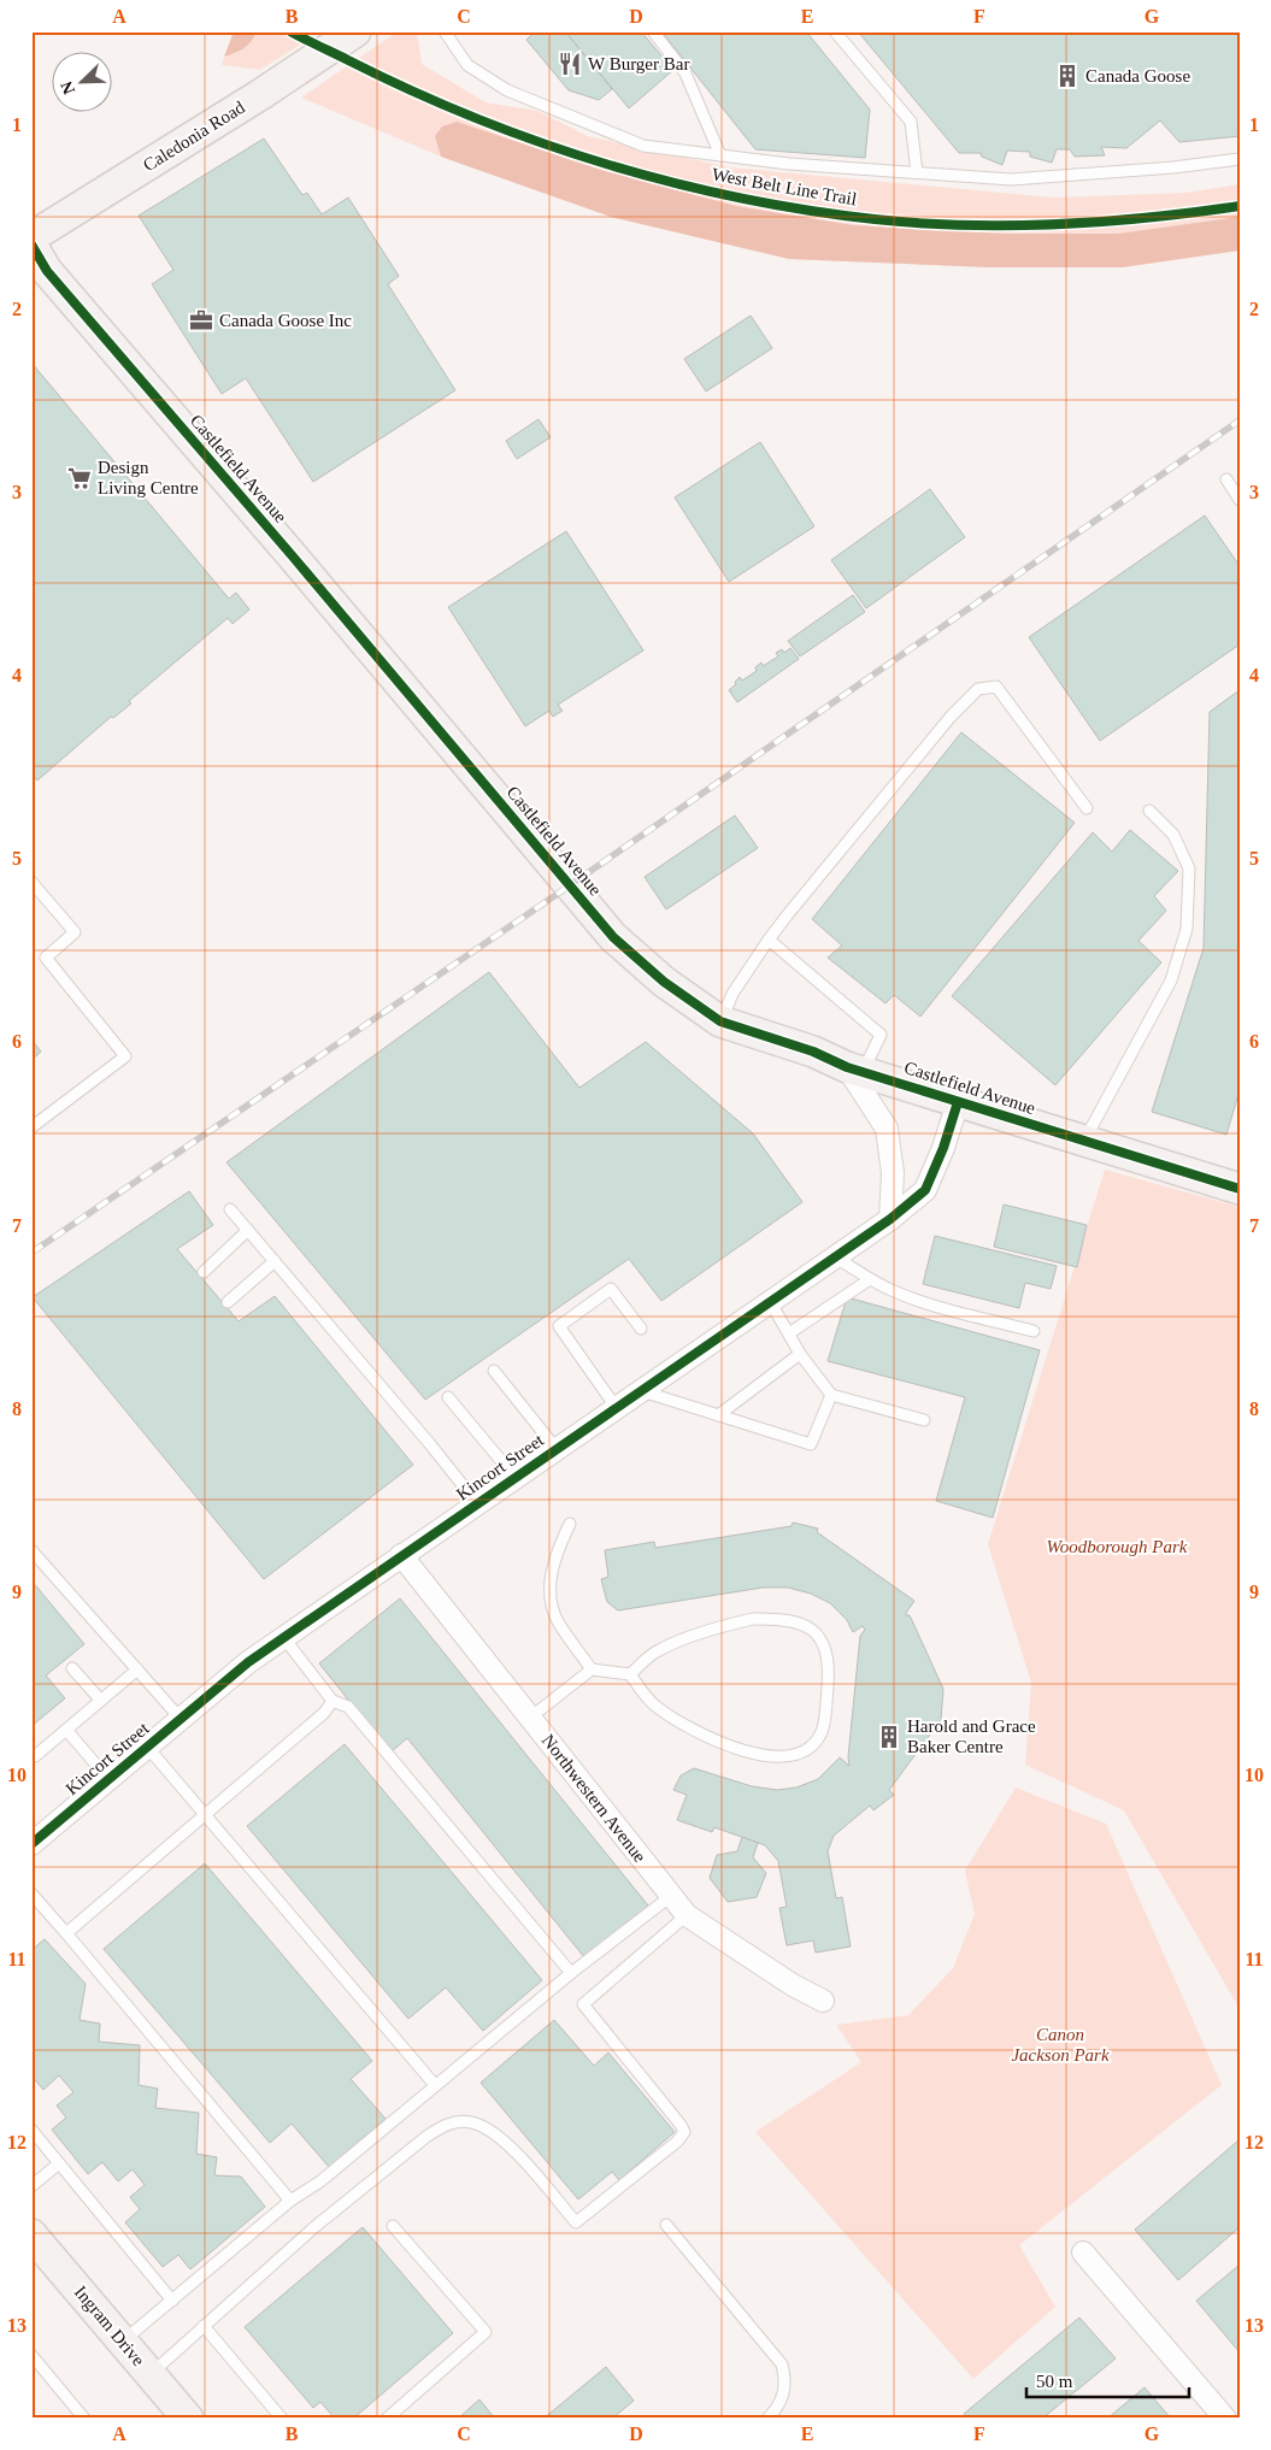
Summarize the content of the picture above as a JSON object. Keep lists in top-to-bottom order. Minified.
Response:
{"streets":{"street":["Caledonia Road","Castlefield Avenue","Kincort Street","Northwestern Avenue","Ingram Drive"],"cycle path":["West Belt Line Trail"]},"crossings":[["Castlefield Avenue","Kincort Street"],["Kincort Street","Northwestern Avenue"]],"parks":["Woodborough Park","Canon Jackson Park"],"places":{"restaurant":["W Burger Bar"],"building":["Canada Goose","Harold and Grace Baker Centre"],"office":["Canada Goose Inc"],"supermarket":["Design Living Centre"]},"scale_bar":"50 m","north":"bottom left","grid":{"columns":["A","B","C","D","E","F","G"],"rows":["1","2","3","4","5","6","7","8","9","10","11","12","13"]}}
